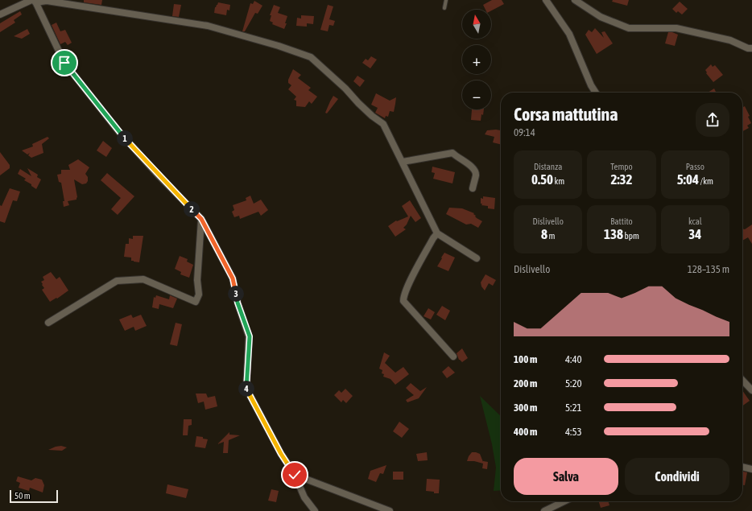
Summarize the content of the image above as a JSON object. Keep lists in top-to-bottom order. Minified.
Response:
{"scale_bar":"50 m","north":"top","page":{"map_buttons":["+","−"],"heading":["Corsa mattutina","09:14"],"pins":["1","2","3","4"],"stats":[["Distanza","0.50 km"],["Tempo","2:32"],["Passo","5:04 /km"],["Dislivello","8 m"],["Battito","138 bpm"],["kcal","34"]],"chart":["Dislivello","128–135 m"],"list":[{"name":"100 m","note":"4:40"},{"name":"200 m","note":"5:20"},{"name":"300 m","note":"5:21"},{"name":"400 m","note":"4:53"}],"buttons":["Salva","Condividi"],"scale":"50 m"}}
